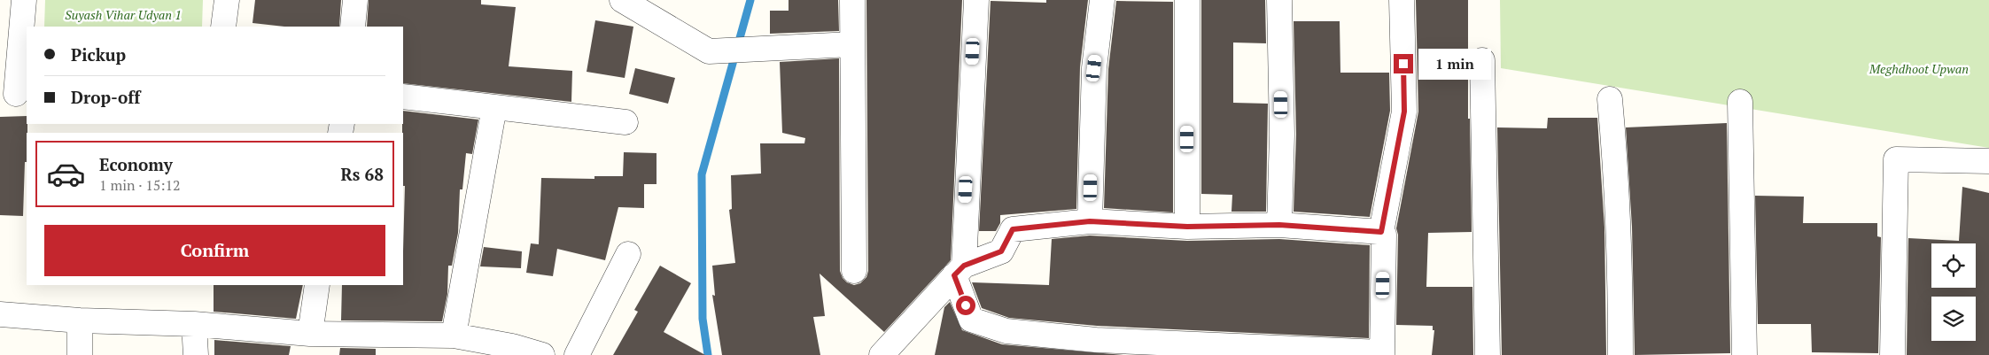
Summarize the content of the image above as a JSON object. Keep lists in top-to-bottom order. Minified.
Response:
{"parks":["Suyash Vihar Udyan 1","Meghdhoot Upwan"],"page":{"banner":["Pickup","Drop-off"],"bubble":"1 min","list":[{"name":"Economy","note":"1 min · 15:12","value":"Rs 68"}],"buttons":"Confirm"}}
